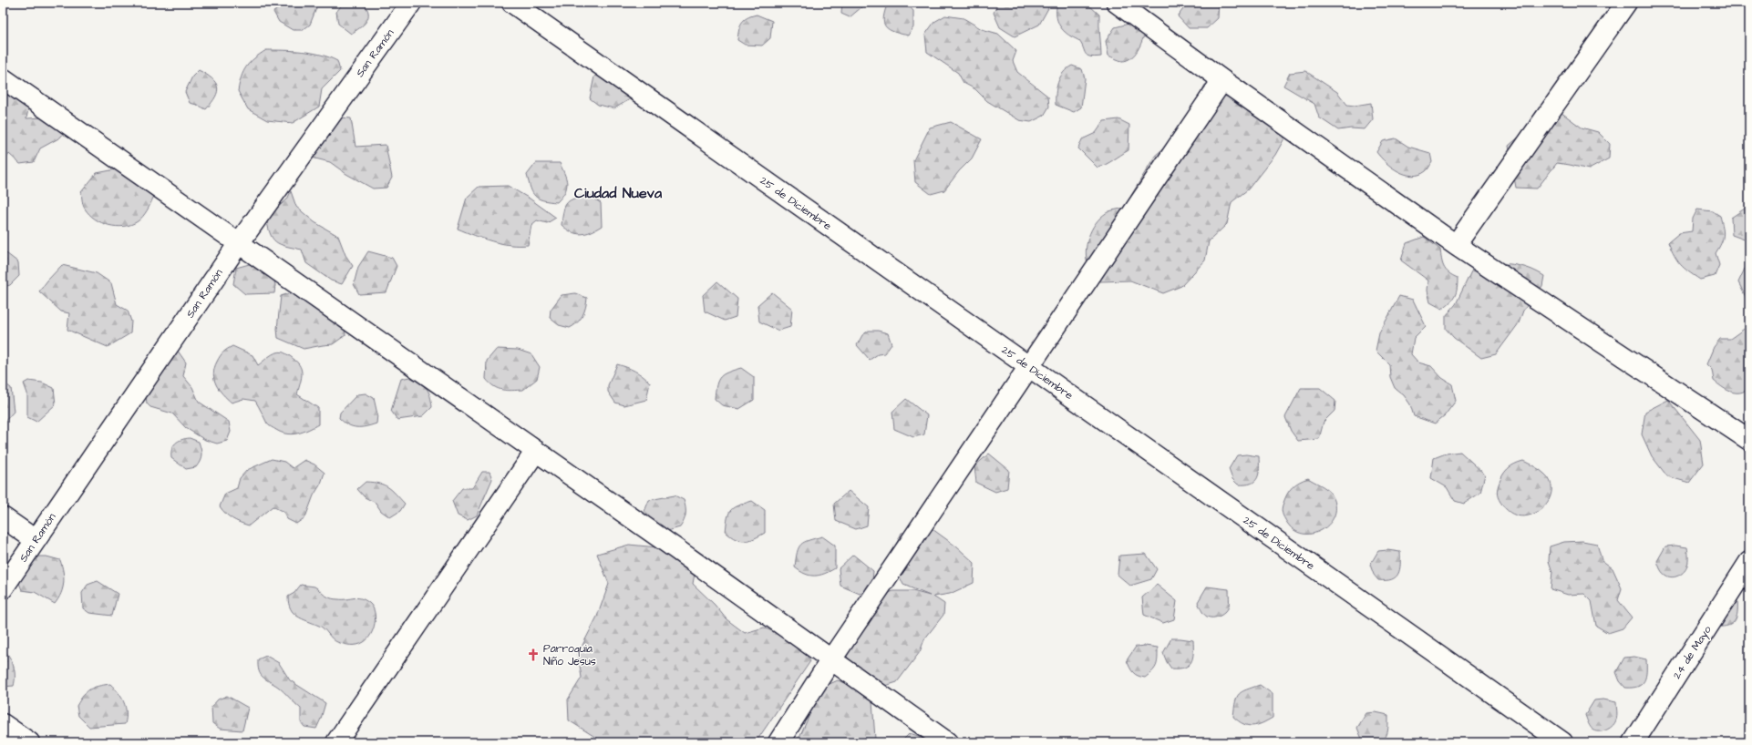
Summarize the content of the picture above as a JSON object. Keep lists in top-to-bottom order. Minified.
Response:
{"streets":{"street":["San Ramón","25 de Diciembre","24 de Mayo"]},"districts":["Ciudad Nueva"],"places":{"church":["Parroquia Niño Jesus"]}}
